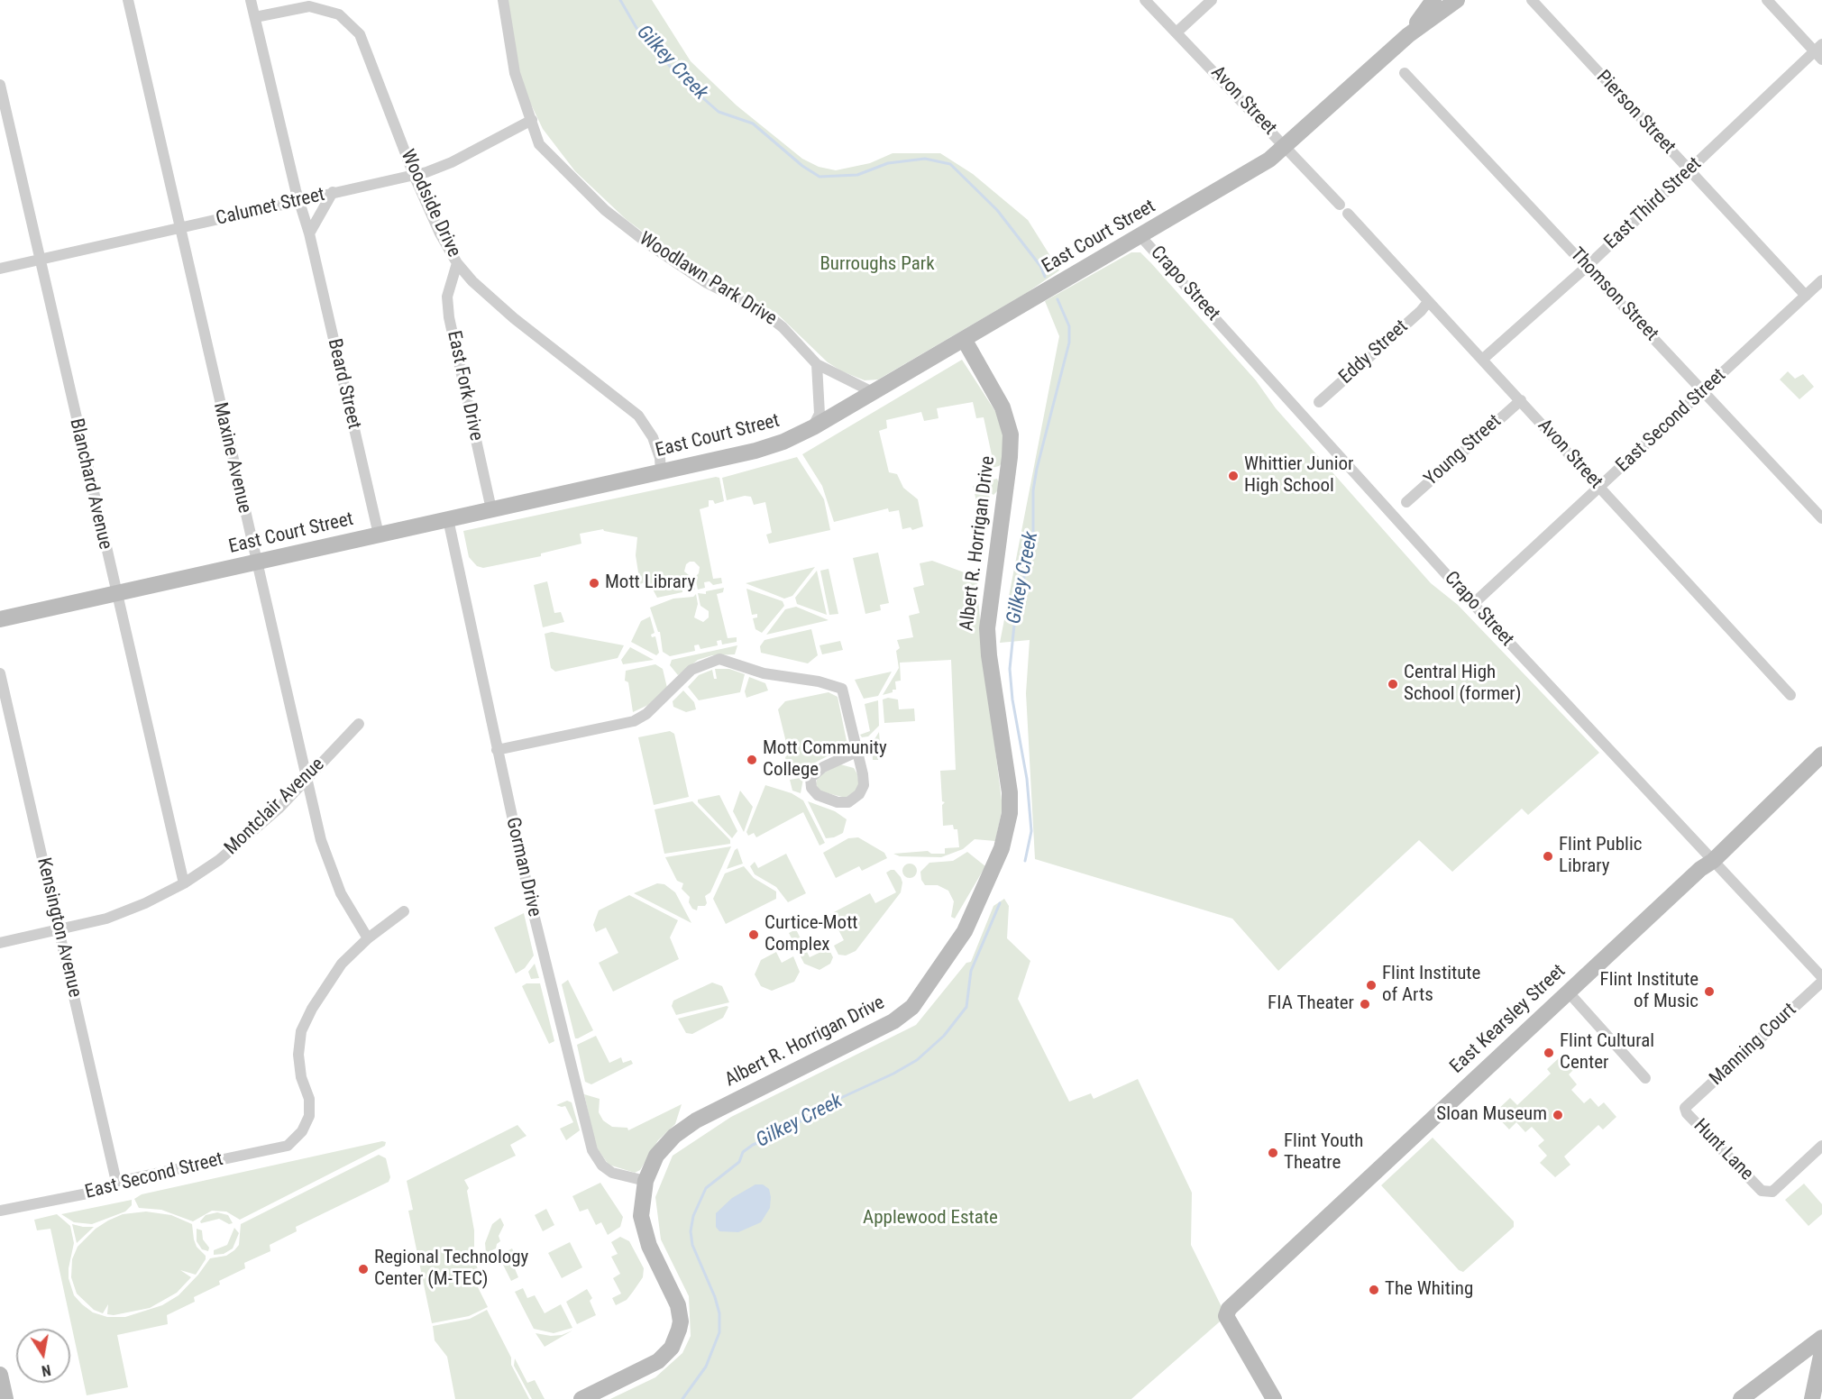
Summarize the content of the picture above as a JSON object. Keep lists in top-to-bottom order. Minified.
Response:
{"streets":{"street":["Avon Street","Pierson Street","Woodside Drive","East Third Street","Calumet Street","East Court Street","Woodlawn Park Drive","Crapo Street","Thomson Street","Eddy Street","Beard Street","East Fork Drive","East Second Street","Young Street","Maxine Avenue","Blanchard Avenue","Albert R. Horrigan Drive","Montclair Avenue","Gorman Drive","Kensington Avenue","East Kearsley Street","Manning Court","Hunt Lane"]},"crossings":[["Avon Street","East Third Street"],["Avon Street","East Court Street"],["Avon Street","Eddy Street"],["Avon Street","East Second Street"],["Avon Street","Young Street"],["Pierson Street","East Third Street"],["Pierson Street","East Second Street"],["Woodside Drive","Calumet Street"],["Woodside Drive","East Court Street"],["Woodside Drive","Beard Street"],["Woodside Drive","East Fork Drive"],["East Third Street","Thomson Street"],["Calumet Street","Woodlawn Park Drive"],["Calumet Street","Beard Street"],["Calumet Street","Maxine Avenue"],["Calumet Street","Blanchard Avenue"],["East Court Street","Woodlawn Park Drive"],["East Court Street","Crapo Street"],["East Court Street","Beard Street"],["East Court Street","East Fork Drive"],["East Court Street","Maxine Avenue"],["East Court Street","Blanchard Avenue"],["East Court Street","Albert R. Horrigan Drive"],["East Court Street","Gorman Drive"],["Crapo Street","East Second Street"],["Crapo Street","East Kearsley Street"],["Thomson Street","East Second Street"],["East Second Street","Maxine Avenue"],["East Second Street","Kensington Avenue"],["Maxine Avenue","Montclair Avenue"],["Blanchard Avenue","Montclair Avenue"],["Albert R. Horrigan Drive","Gorman Drive"],["Montclair Avenue","Kensington Avenue"],["Manning Court","Hunt Lane"]],"water":["Gilkey Creek"],"parks":["Burroughs Park","Applewood Estate"],"places":["Whittier Junior High School","Mott Library","Central High School (former)","Mott Community College","Flint Public Library","Curtice-Mott Complex","Flint Institute of Arts","Flint Institute of Music","FIA Theater","Flint Cultural Center","Sloan Museum","Flint Youth Theatre","Regional Technology Center (M-TEC)","The Whiting"],"north":"bottom"}
